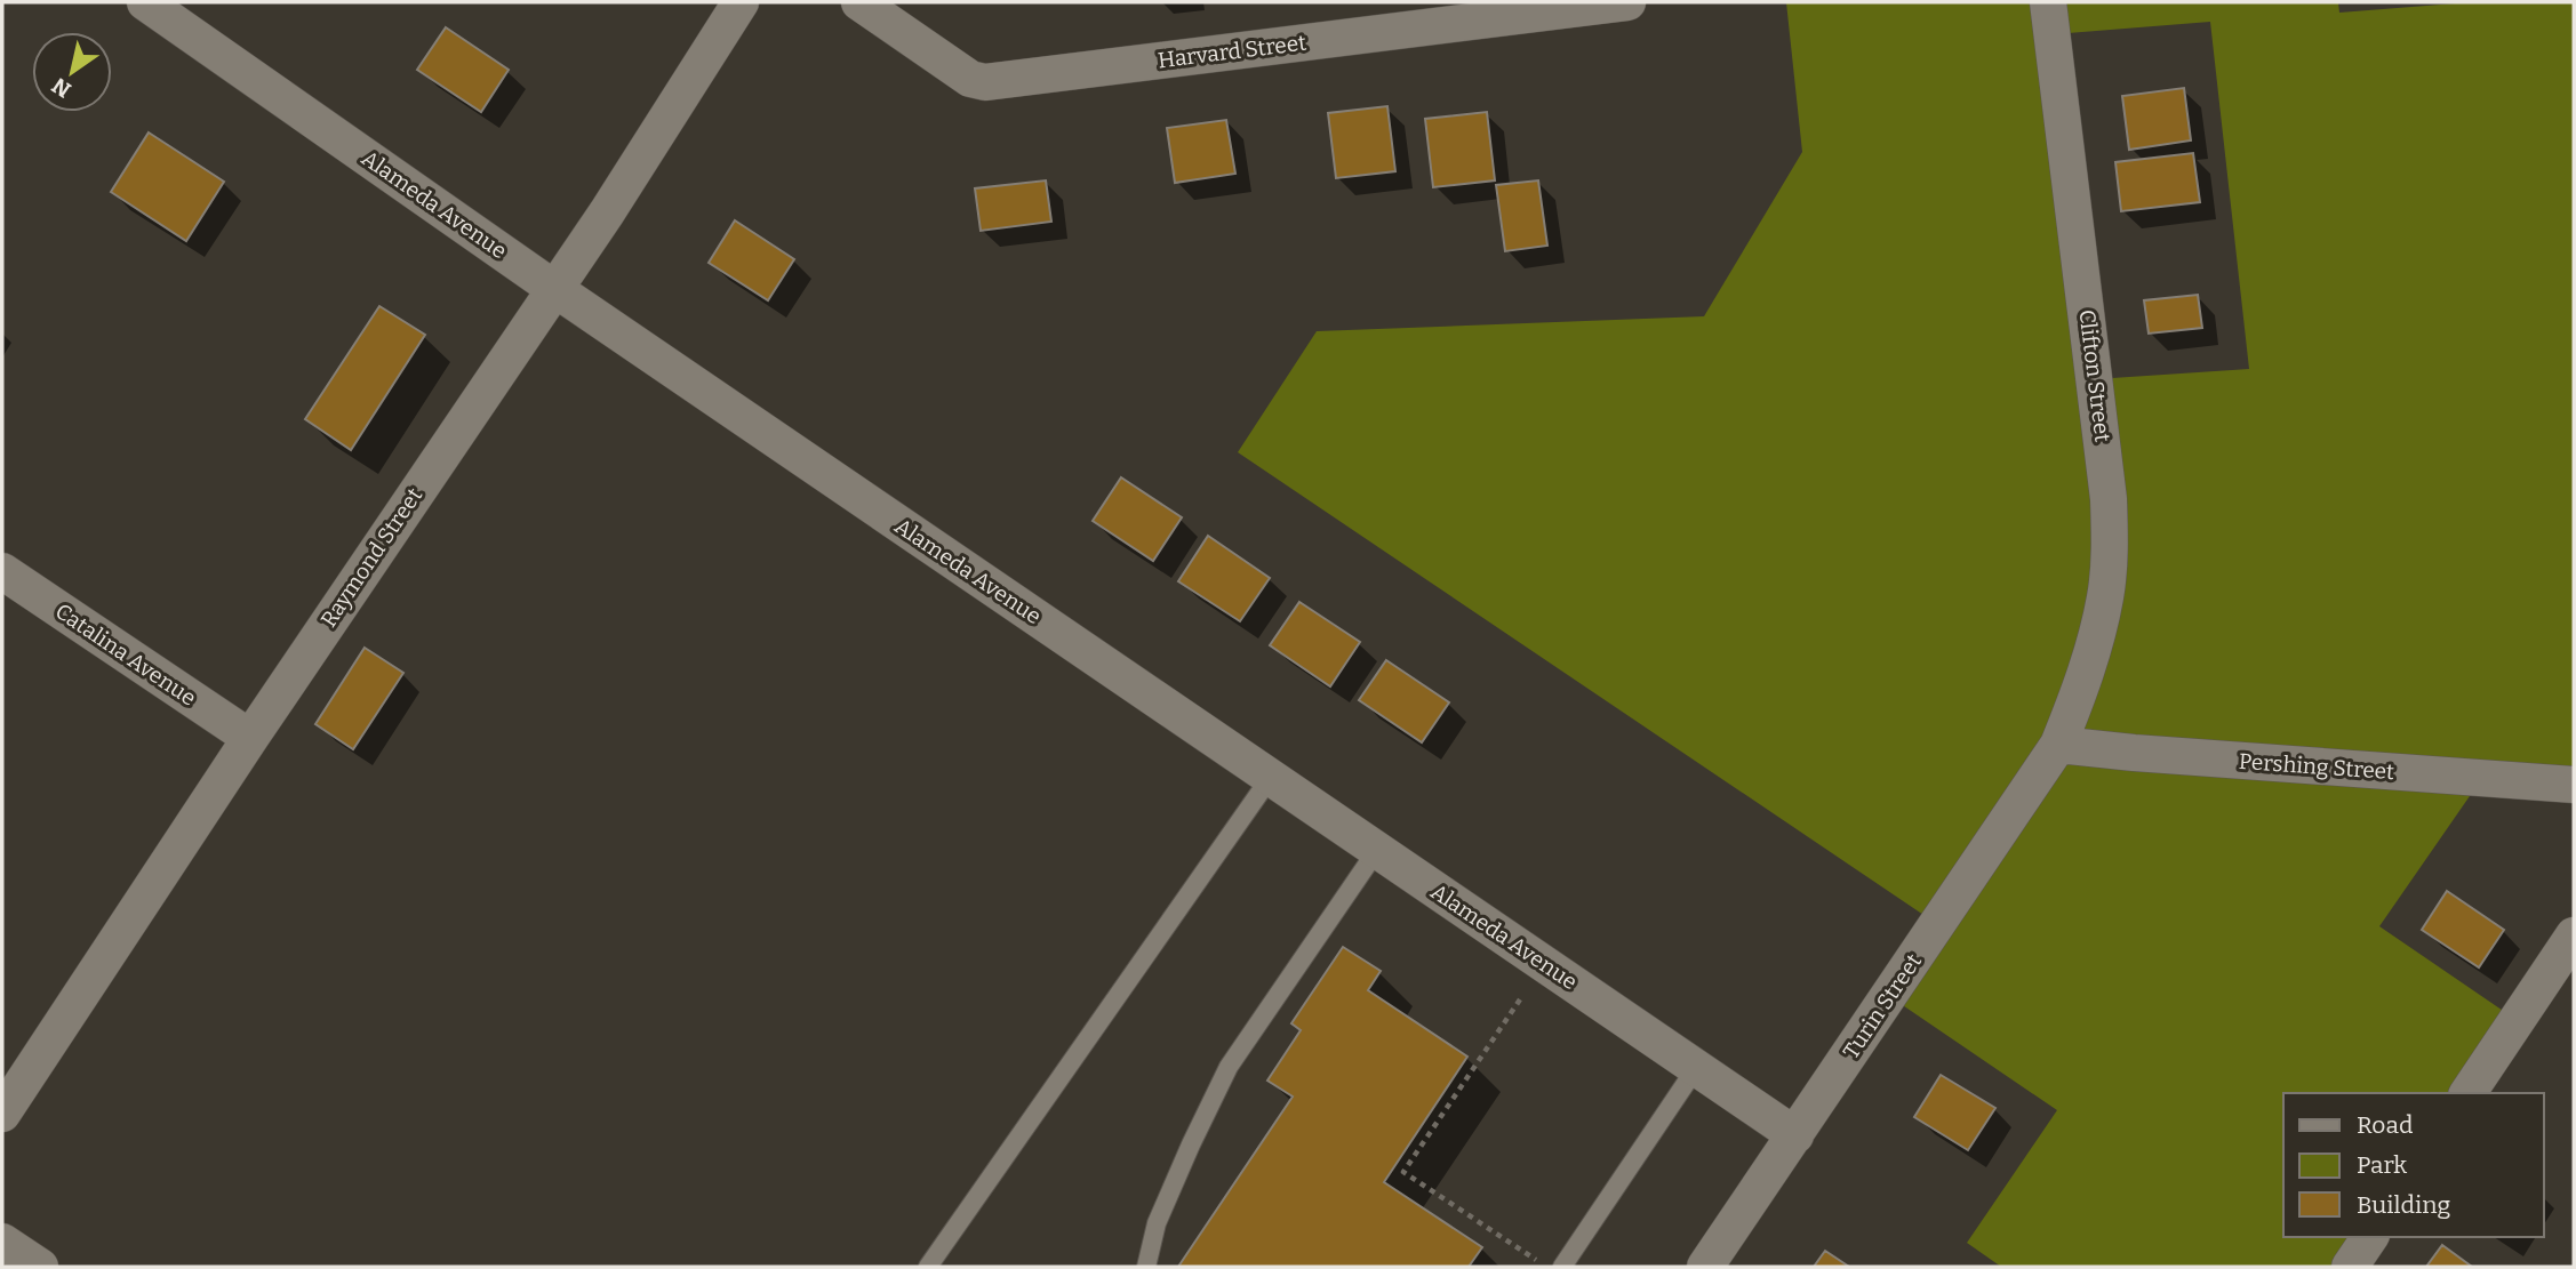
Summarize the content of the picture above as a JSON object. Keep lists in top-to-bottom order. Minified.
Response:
{"streets":{"street":["Harvard Street","Alameda Avenue","Clifton Street","Raymond Street","Catalina Avenue","Pershing Street","Turin Street"]},"crossings":[["Alameda Avenue","Raymond Street"],["Alameda Avenue","Turin Street"],["Clifton Street","Pershing Street"],["Clifton Street","Turin Street"],["Raymond Street","Catalina Avenue"],["Pershing Street","Turin Street"]],"legend":["Road","Park","Building"],"north":"bottom left"}
